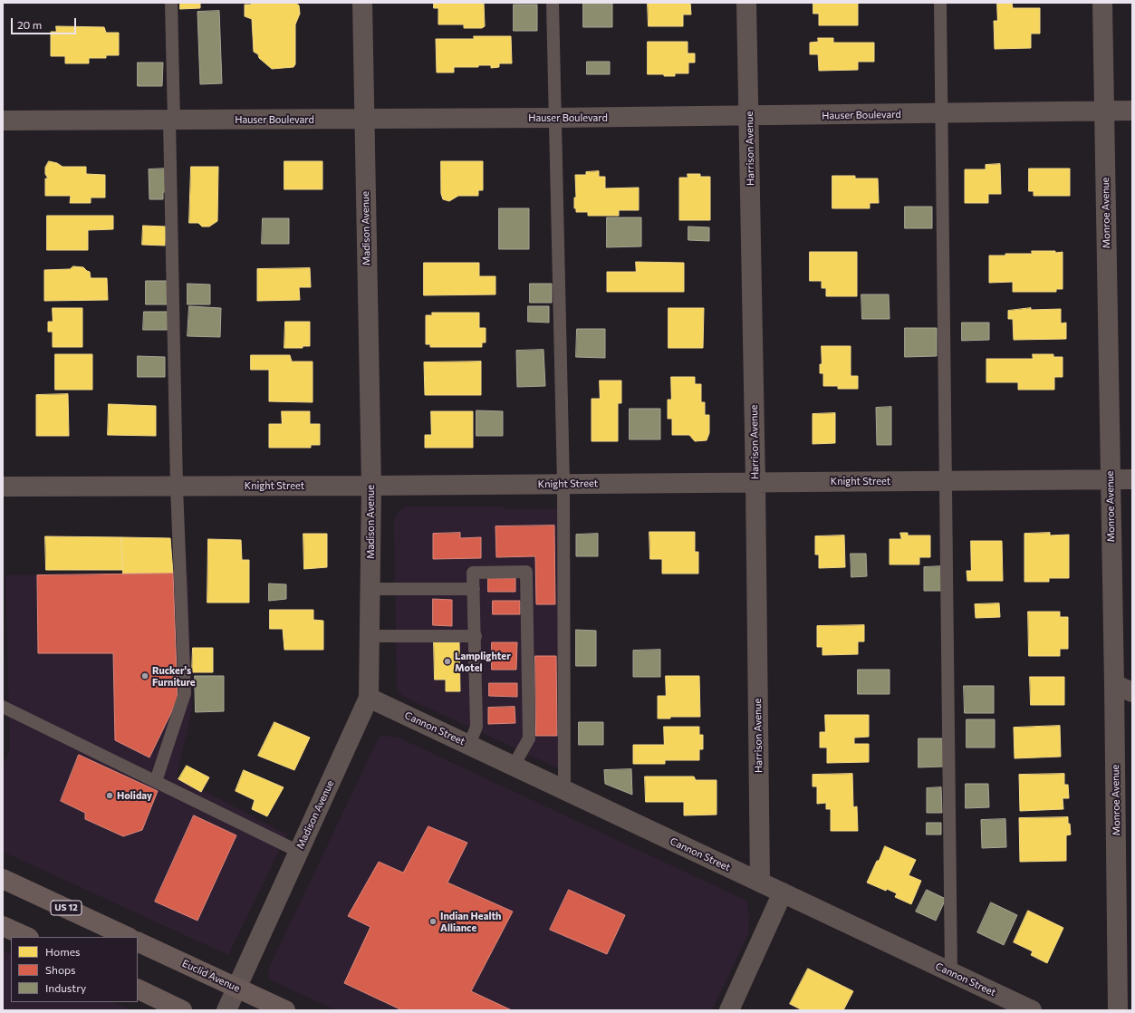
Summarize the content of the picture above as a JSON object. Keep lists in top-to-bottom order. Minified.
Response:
{"streets":{"highway":["US 12","Euclid Avenue"],"street":["Hauser Boulevard","Harrison Avenue","Monroe Avenue","Madison Avenue","Knight Street","Cannon Street"]},"crossings":[["Hauser Boulevard","Harrison Avenue"],["Hauser Boulevard","Monroe Avenue"],["Hauser Boulevard","Madison Avenue"],["Harrison Avenue","Knight Street"],["Harrison Avenue","Cannon Street"],["Monroe Avenue","Knight Street"],["Madison Avenue","Knight Street"],["Madison Avenue","Cannon Street"],["Madison Avenue","Euclid Avenue"]],"places":["Lamplighter Motel","Rucker's Furniture","Holiday","Indian Health Alliance"],"legend":["Homes","Shops","Industry"],"scale_bar":"20 m"}
